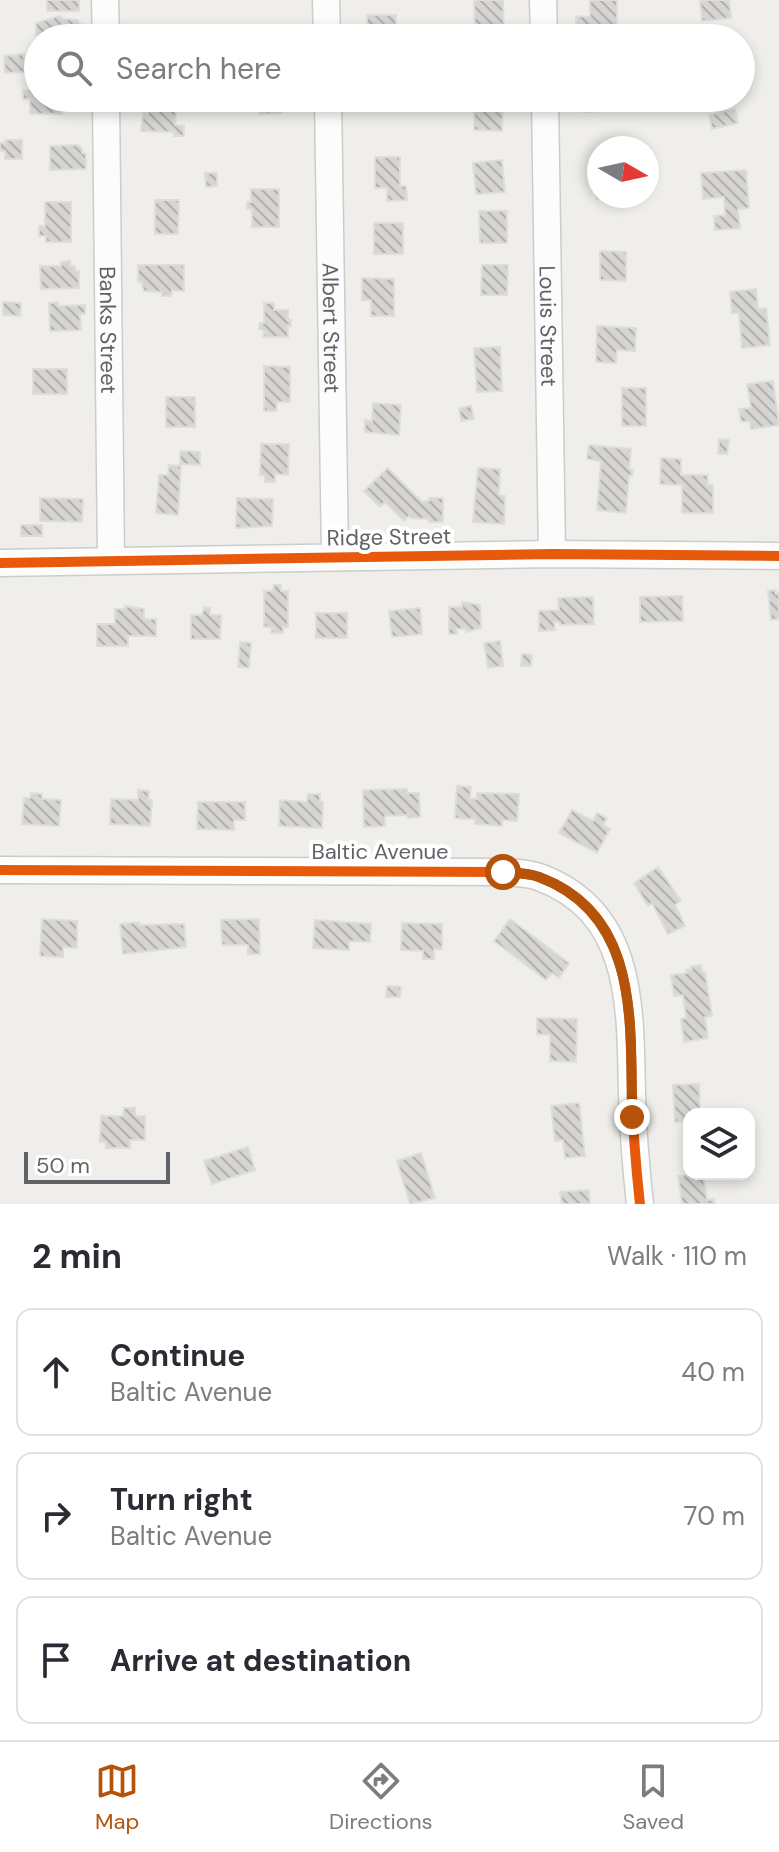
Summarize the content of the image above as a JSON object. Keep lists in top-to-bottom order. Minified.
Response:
{"streets":{"street":["Louis Street","Albert Street","Banks Street","Ridge Street","Baltic Avenue"]},"crossings":[["Louis Street","Ridge Street"],["Albert Street","Ridge Street"],["Banks Street","Ridge Street"]],"scale_bar":"50 m","north":"right","page":{"search":"Search here","scale":"50 m","heading":["2 min","Walk · 110 m"],"list":[["Continue","Baltic Avenue","40 m"],["Turn right","Baltic Avenue","70 m"],"Arrive at destination"],"nav":["Map","Directions","Saved"]}}
